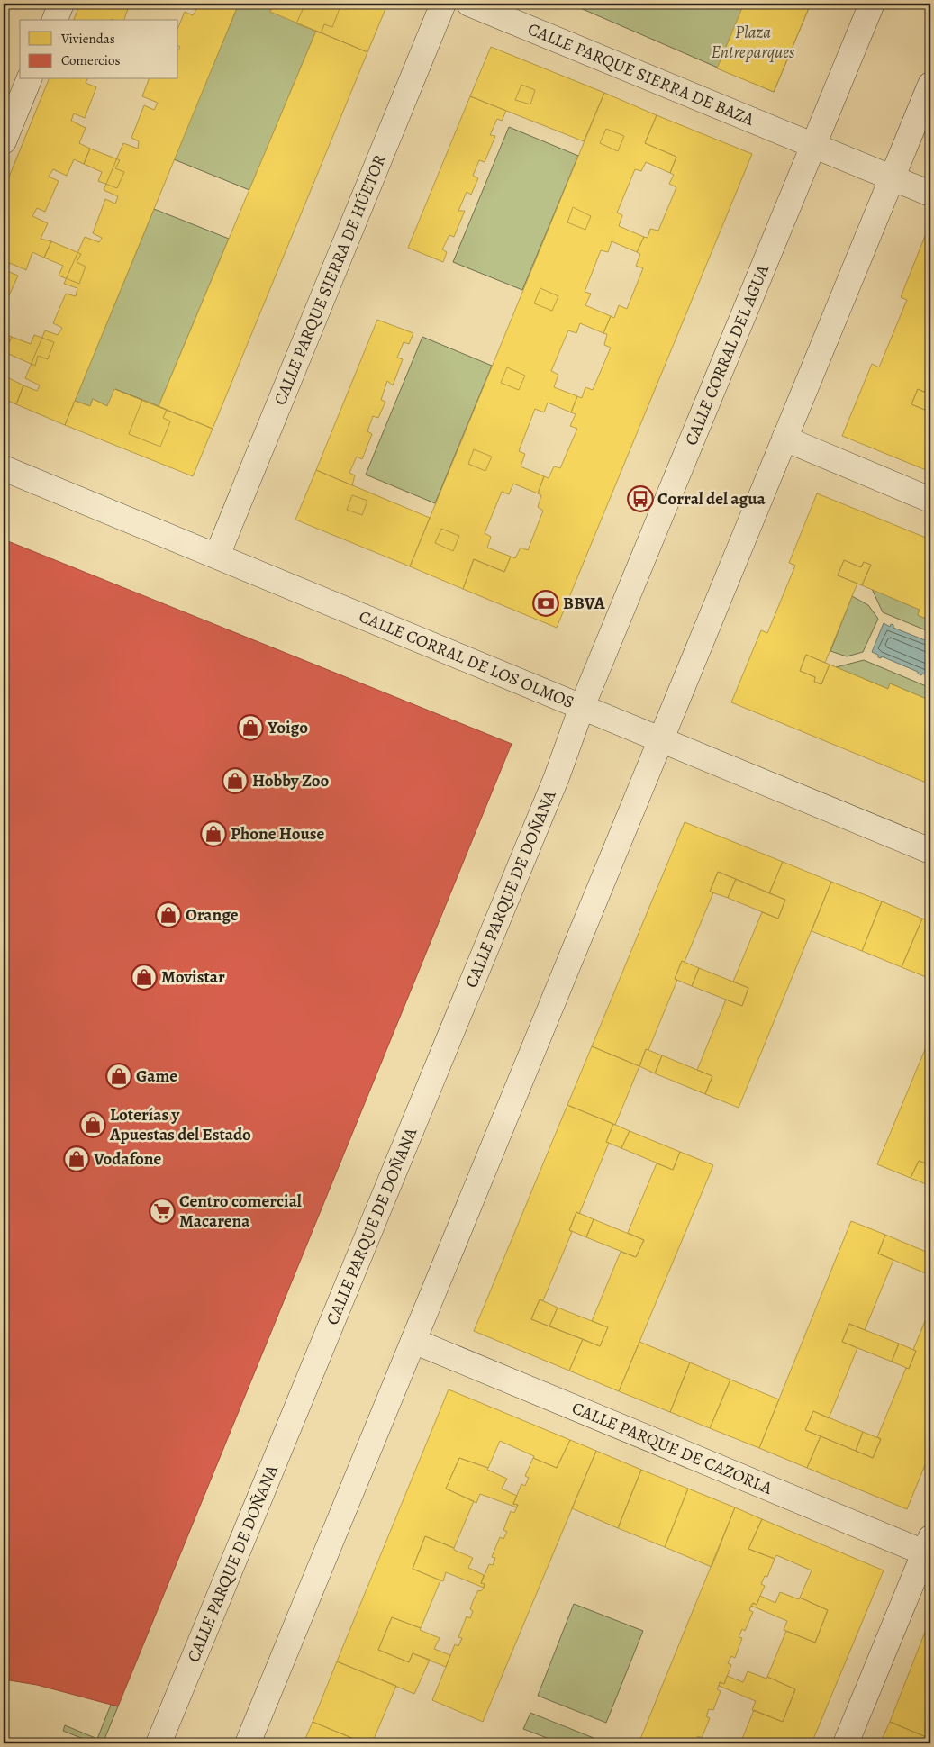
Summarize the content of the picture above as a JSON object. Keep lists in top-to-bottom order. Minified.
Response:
{"streets":{"street":["CALLE PARQUE SIERRA DE BAZA","CALLE PARQUE SIERRA DE HÚETOR","CALLE CORRAL DEL AGUA","CALLE CORRAL DE LOS OLMOS","CALLE PARQUE DE DOÑANA","CALLE PARQUE DE CAZORLA"]},"crossings":[["CALLE PARQUE SIERRA DE BAZA","CALLE CORRAL DEL AGUA"],["CALLE PARQUE SIERRA DE HÚETOR","CALLE CORRAL DE LOS OLMOS"],["CALLE CORRAL DEL AGUA","CALLE CORRAL DE LOS OLMOS"],["CALLE CORRAL DEL AGUA","CALLE PARQUE DE DOÑANA"],["CALLE CORRAL DE LOS OLMOS","CALLE PARQUE DE DOÑANA"]],"parks":["Plaza Entreparques"],"places":{"bus stop":["Corral del agua"],"bank":["BBVA"],"shop":["Yoigo","Hobby Zoo","Phone House","Orange","Movistar","Game","Loterías y Apuestas del Estado","Vodafone"],"supermarket":["Centro comercial Macarena"]},"legend":["Viviendas","Comercios"]}
